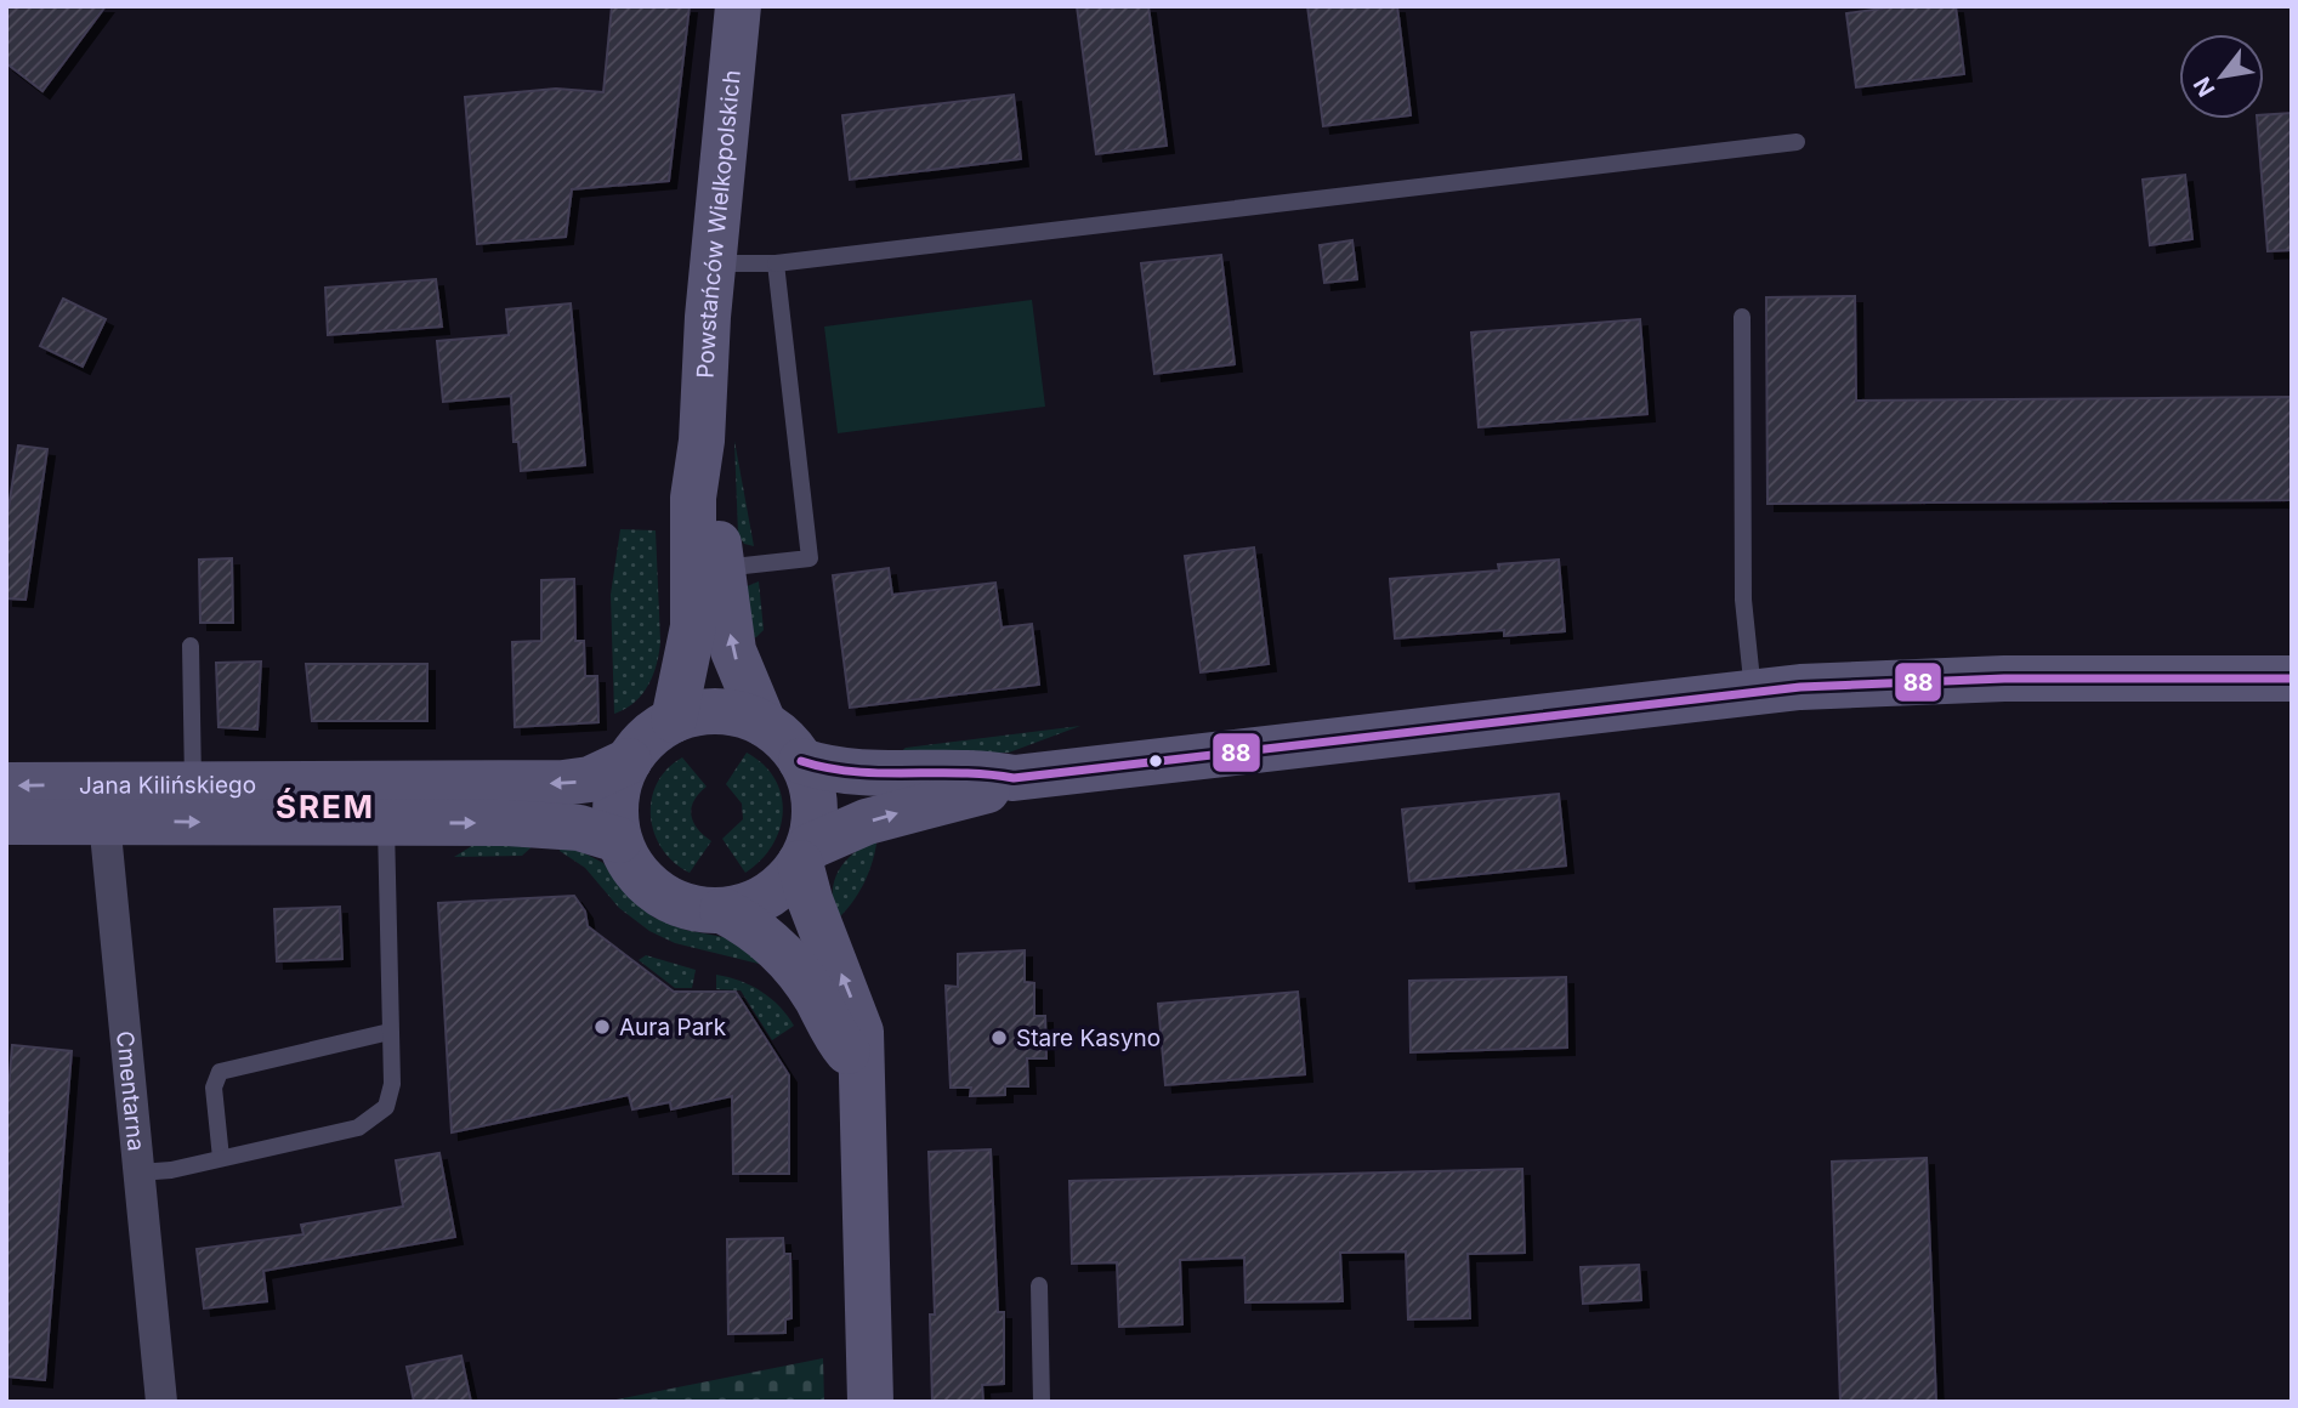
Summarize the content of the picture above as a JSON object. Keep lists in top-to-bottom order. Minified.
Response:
{"streets":{"street":["Powstańców Wielkopolskich","Jana Kilińskiego","Cmentarna"]},"crossings":[["Powstańców Wielkopolskich","Jana Kilińskiego"],["Jana Kilińskiego","Cmentarna"]],"districts":["ŚREM"],"places":["Aura Park","Stare Kasyno"],"lines":["transit line 88"],"north":"bottom left"}
